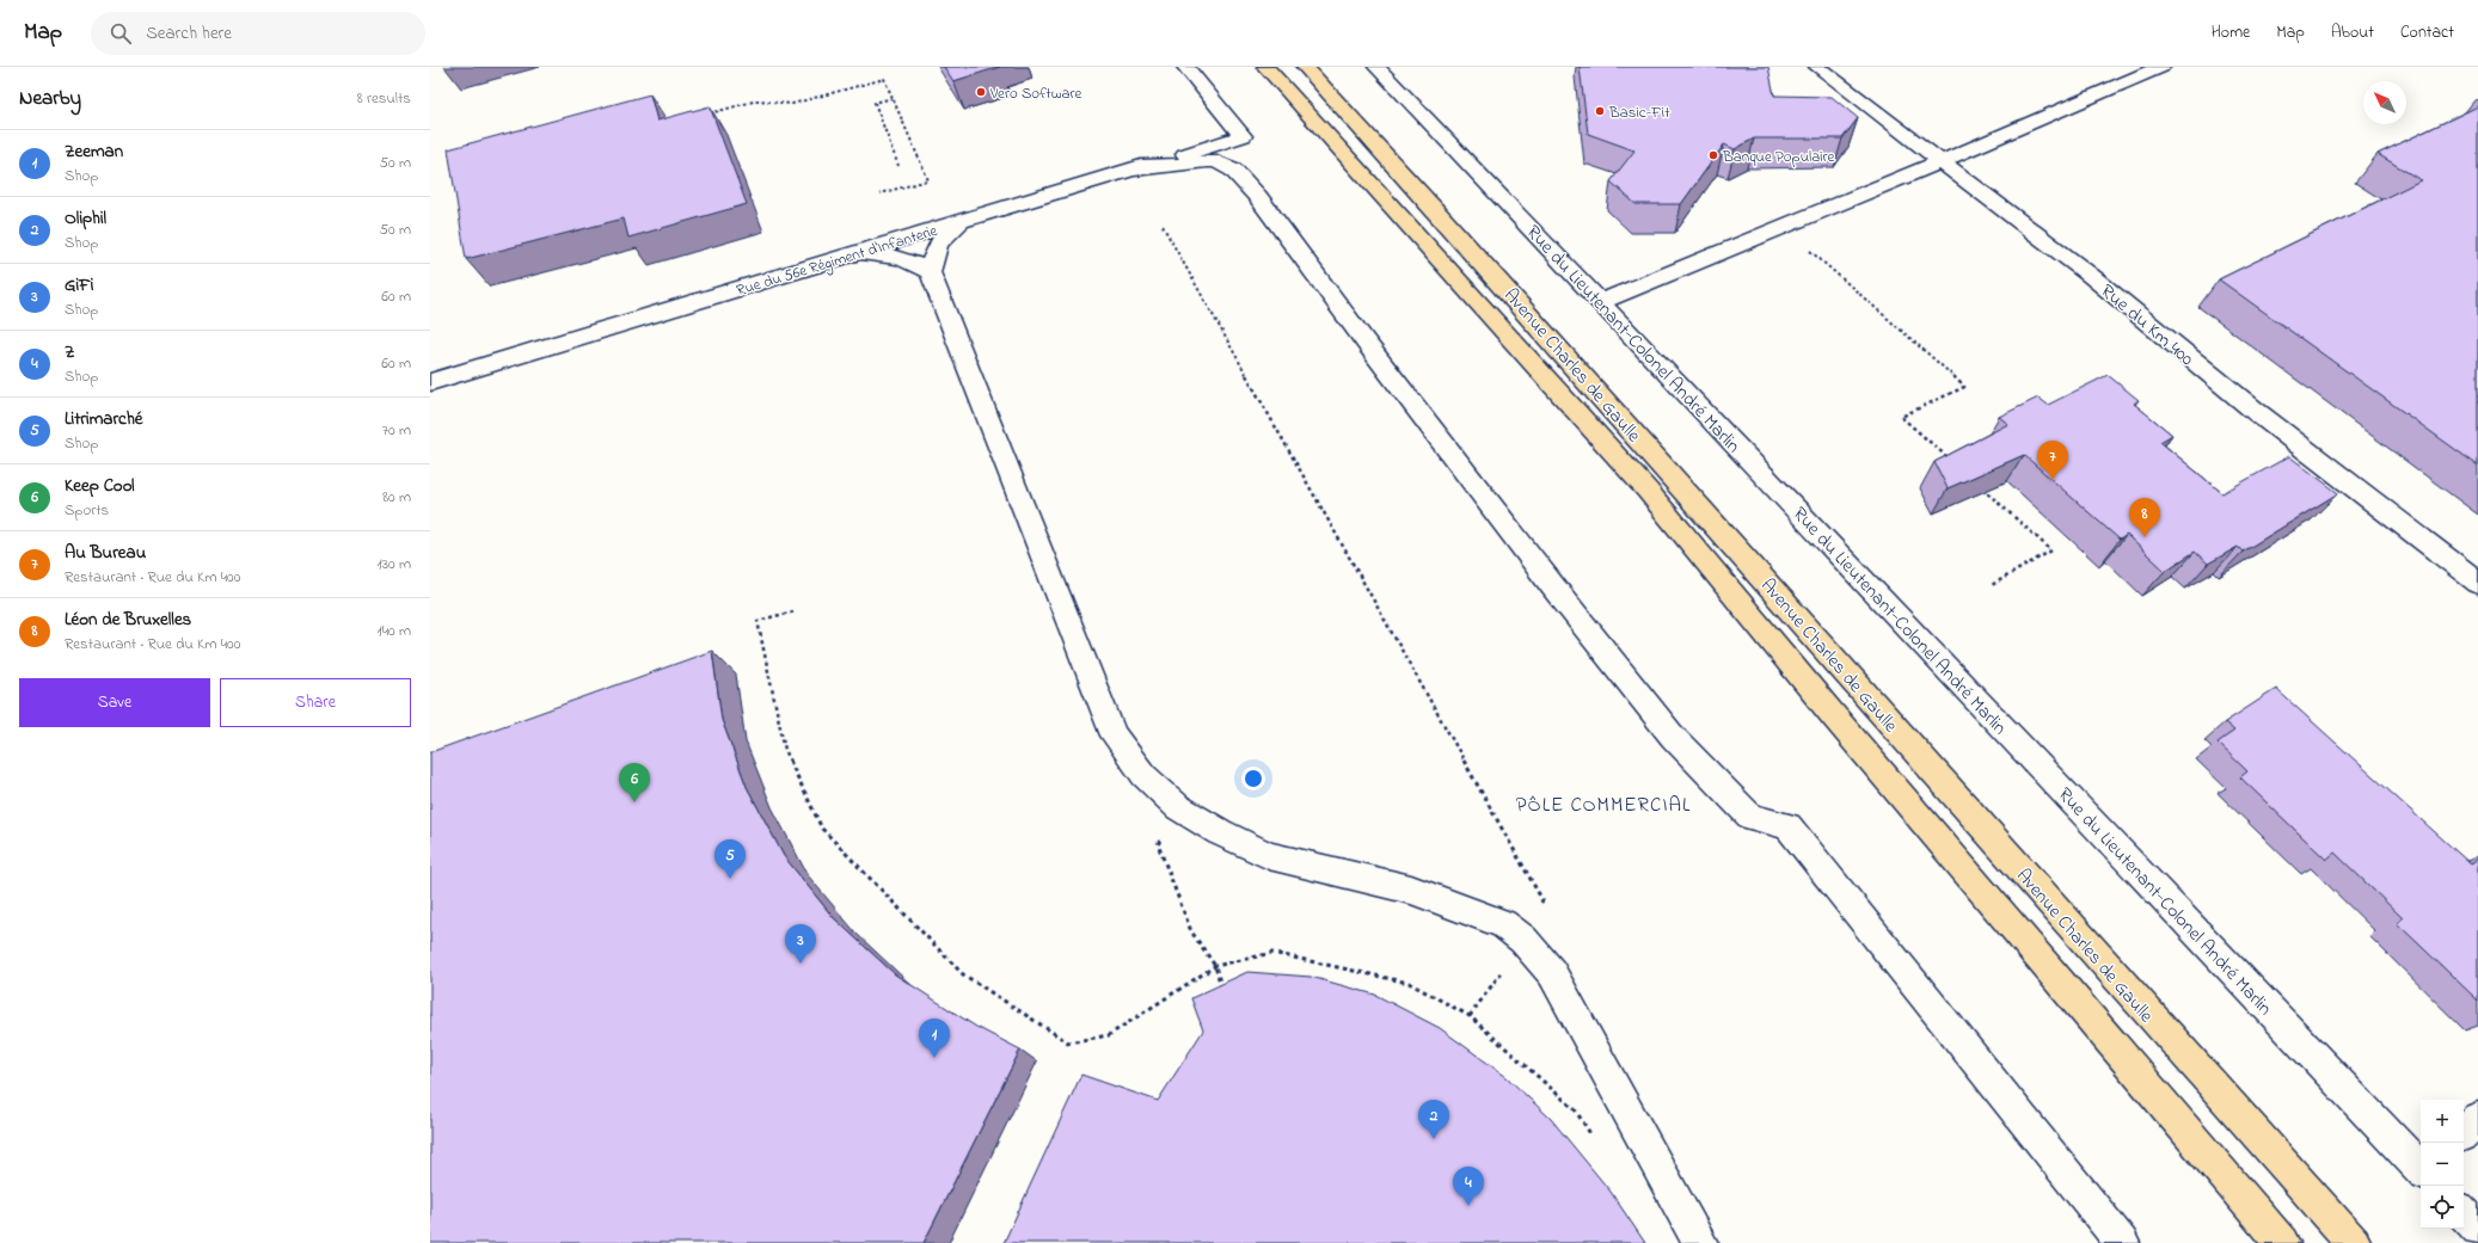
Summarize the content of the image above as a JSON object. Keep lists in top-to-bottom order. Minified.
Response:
{"streets":{"main road":["Avenue Charles de Gaulle"],"street":["Rue du 56e Régiment d'Infanterie","Rue du Km 400","Rue du Lieutenant-Colonel André Marlin"]},"districts":["PÔLE COMMERCIAL"],"places":["Vero Software","Basic-Fit","Banque Populaire"],"north":"top left","page":{"header":"Map","search":"Search here","nav":["Home","Map","About","Contact"],"heading":["Nearby","8 results"],"list":[{"mark":"1","name":"Zeeman","note":"Shop","value":"50 m"},{"mark":"2","name":"Oliphil","note":"Shop","value":"50 m"},{"mark":"3","name":"GiFi","note":"Shop","value":"60 m"},{"mark":"4","name":"Z","note":"Shop","value":"60 m"},{"mark":"5","name":"Litrimarché","note":"Shop","value":"70 m"},{"mark":"6","name":"Keep Cool","note":"Sports","value":"80 m"},{"mark":"7","name":"Au Bureau","note":"Restaurant · Rue du Km 400","value":"130 m"},{"mark":"8","name":"Léon de Bruxelles","note":"Restaurant · Rue du Km 400","value":"140 m"}],"pins":["7","8","6","5","3","1","2","4"],"buttons":["Save","Share"],"map_buttons":["+","−"]}}
